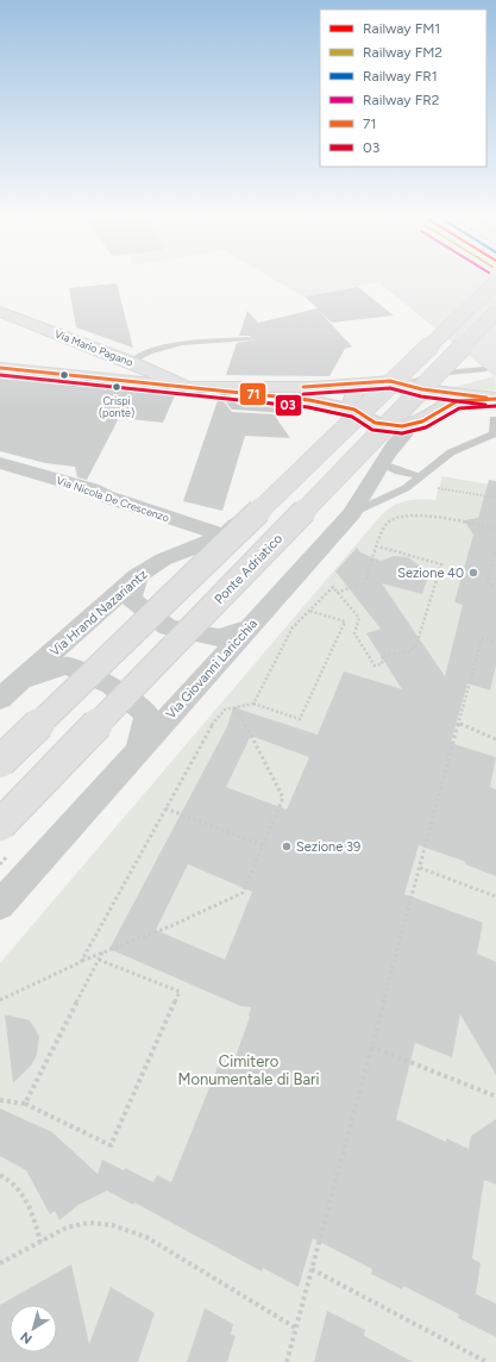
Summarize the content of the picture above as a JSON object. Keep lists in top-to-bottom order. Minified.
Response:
{"streets":{"main road":["Via Mario Pagano","Ponte Adriatico"],"street":["Via Nicola De Crescenzo","Via Hrand Nazariantz","Via Giovanni Laricchia"]},"crossings":[["Via Nicola De Crescenzo","Via Hrand Nazariantz"]],"parks":["Cimitero Monumentale di Bari"],"places":["Crispi (ponte)","Sezione 40","Sezione 39"],"lines":["transit line 71","transit line 03"],"legend":["Railway FM1","Railway FM2","Railway FR1","Railway FR2","71","03"],"north":"bottom left"}
